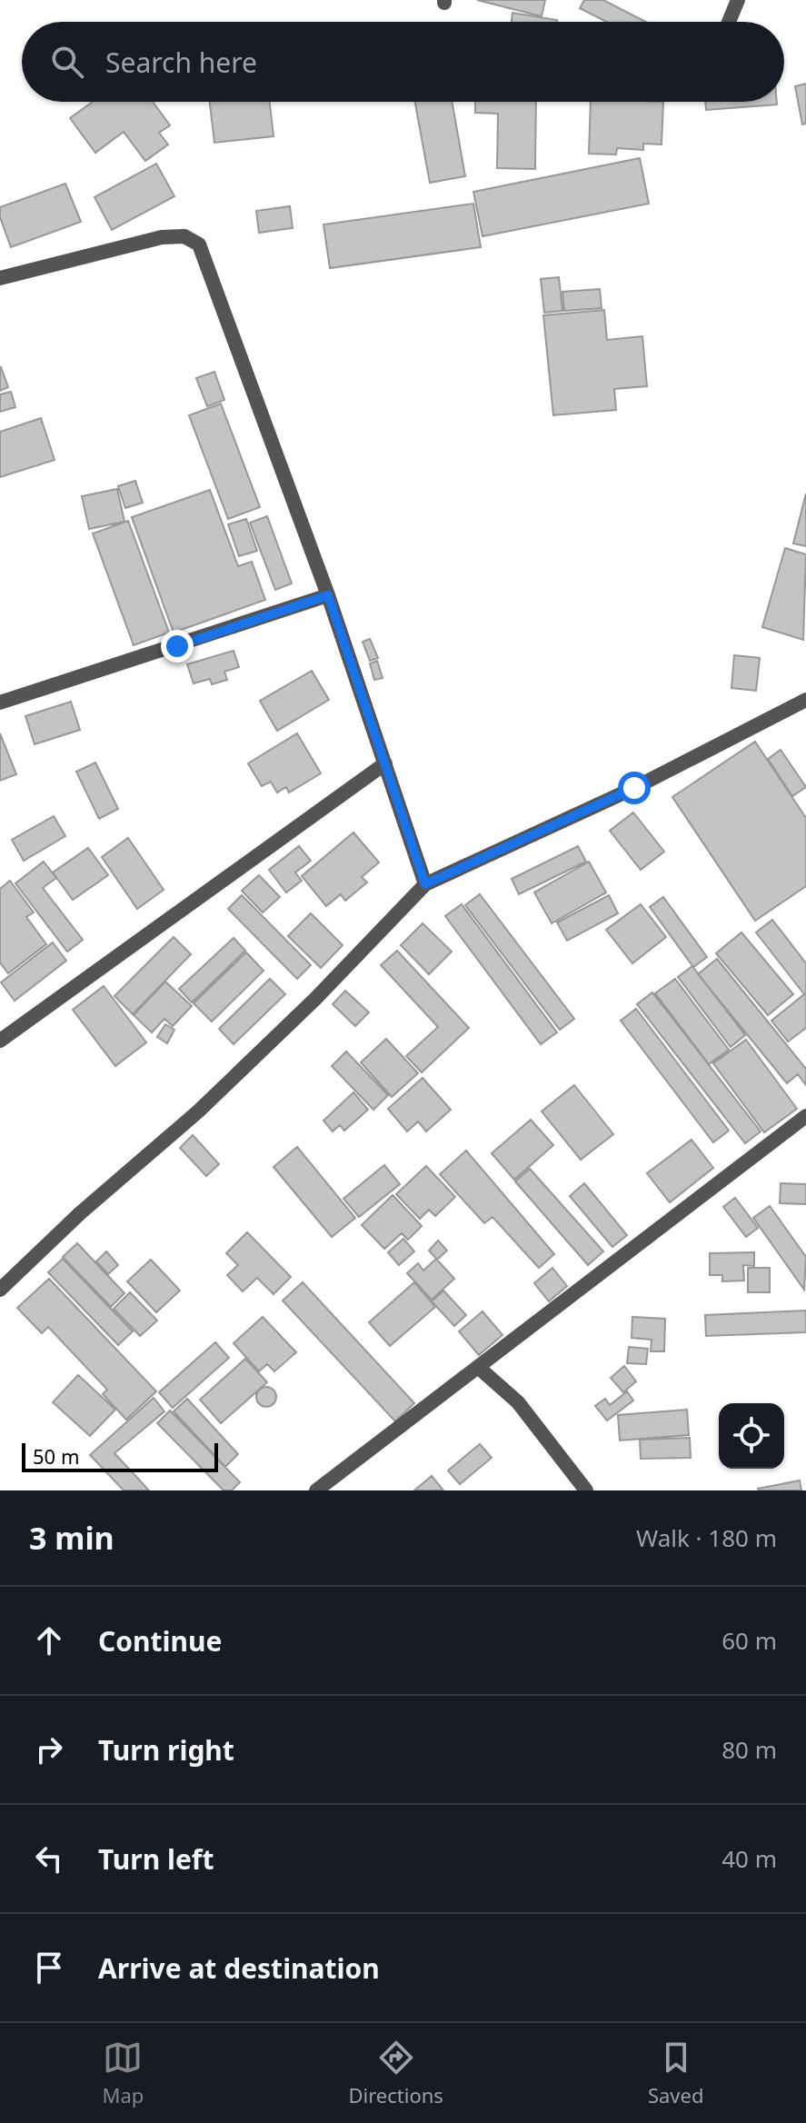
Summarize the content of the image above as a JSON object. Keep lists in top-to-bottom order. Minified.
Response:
{"scale_bar":"50 m","page":{"search":"Search here","scale":"50 m","heading":["3 min","Walk · 180 m"],"list":[["Continue","60 m"],["Turn right","80 m"],["Turn left","40 m"],"Arrive at destination"],"nav":["Map","Directions","Saved"]}}
